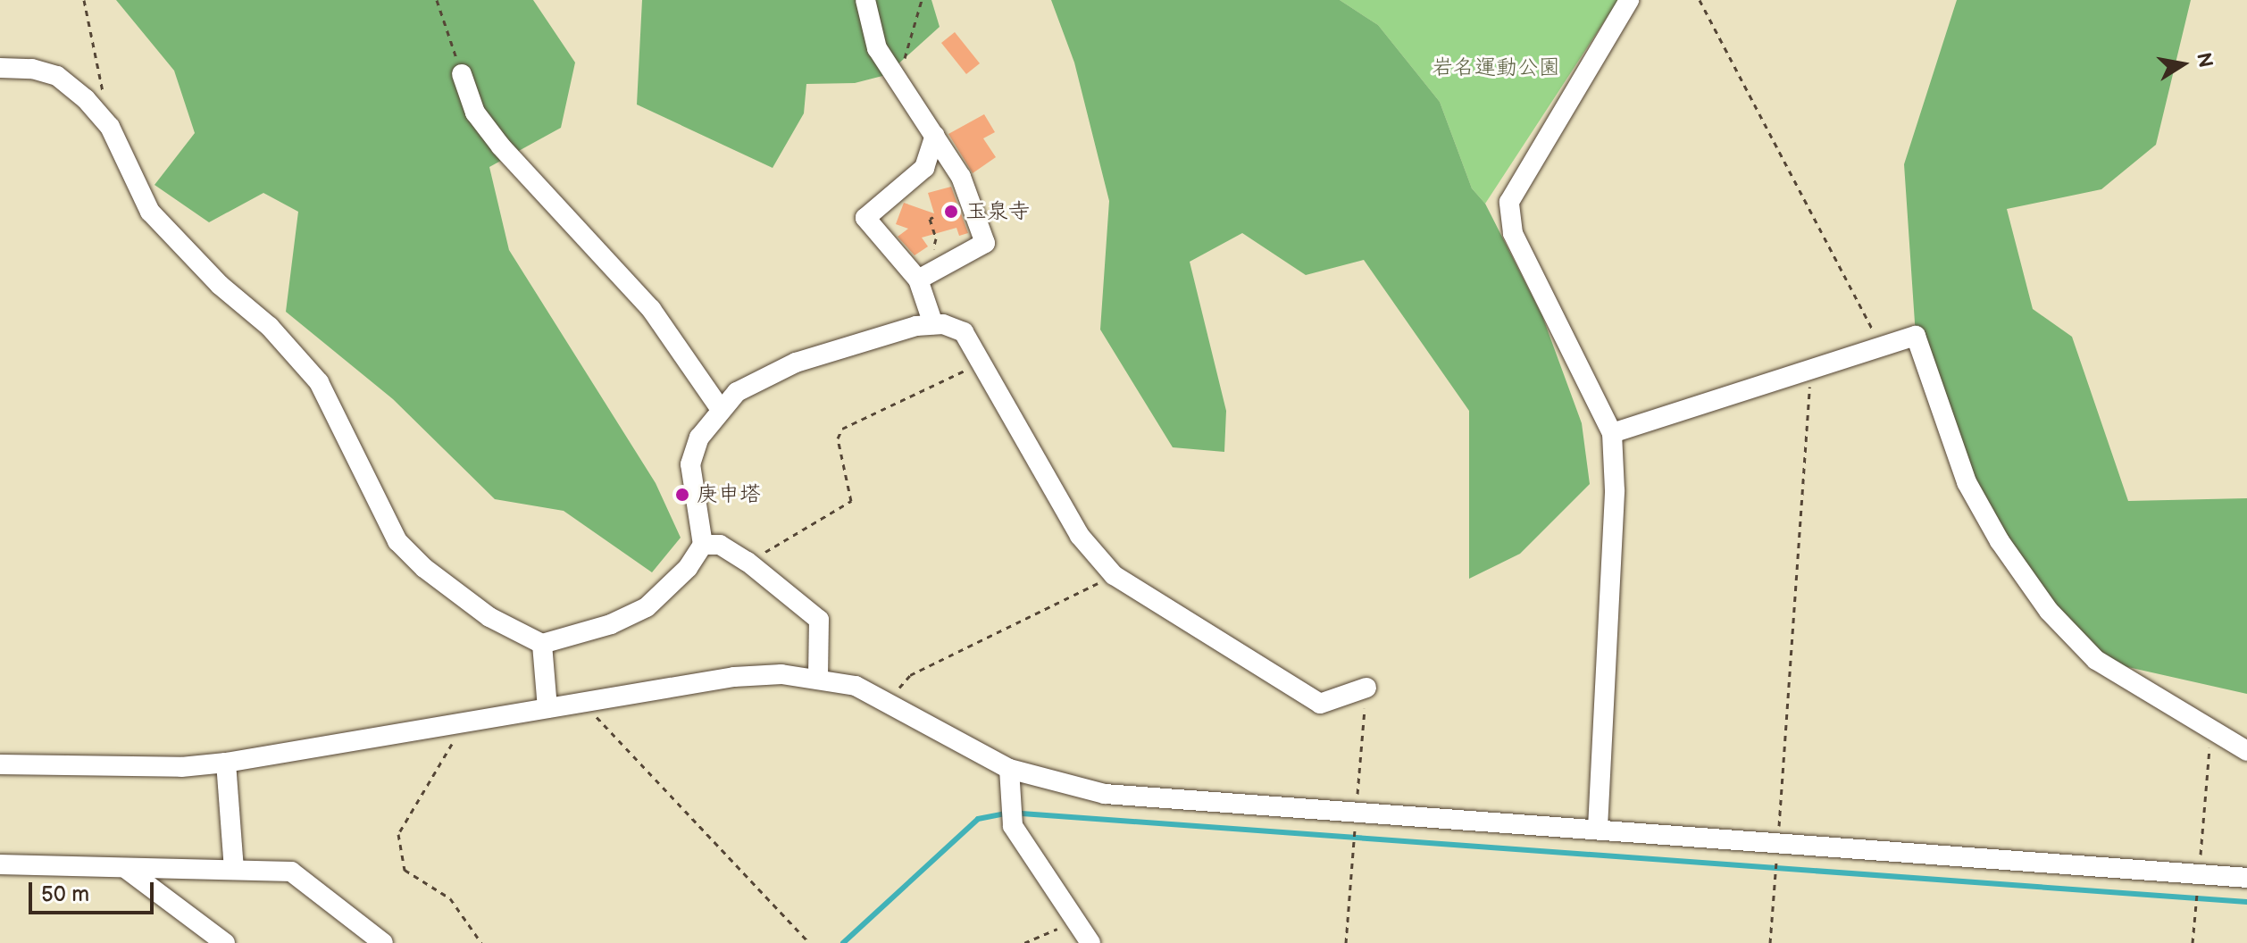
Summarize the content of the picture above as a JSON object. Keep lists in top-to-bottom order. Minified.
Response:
{"parks":["岩名運動公園"],"places":["玉泉寺","庚申塔"],"scale_bar":"50 m","north":"right"}
